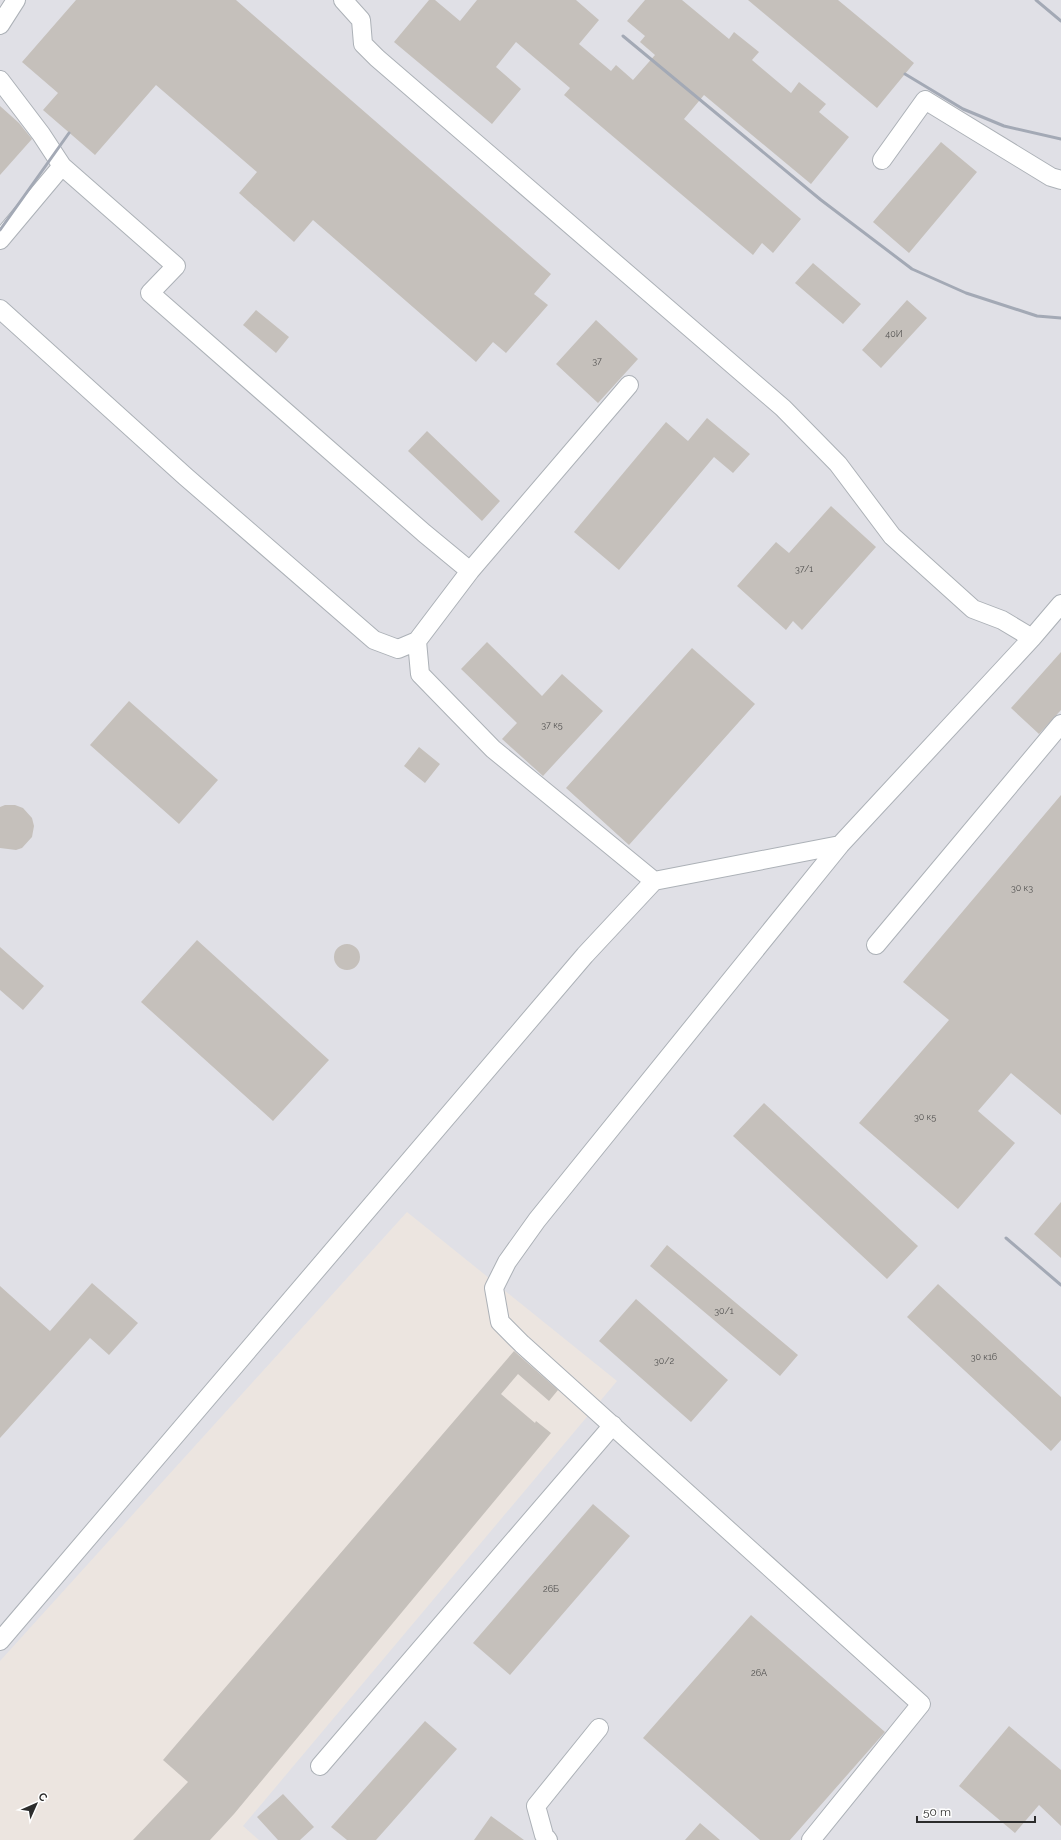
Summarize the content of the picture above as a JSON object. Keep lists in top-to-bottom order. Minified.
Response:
{"house_numbers":["40И","37","37/1","37 к5","30 к3","30 к5","30/1","30 к16","30/2","26Б","26А"],"scale_bar":"50 m","north":"top right"}
